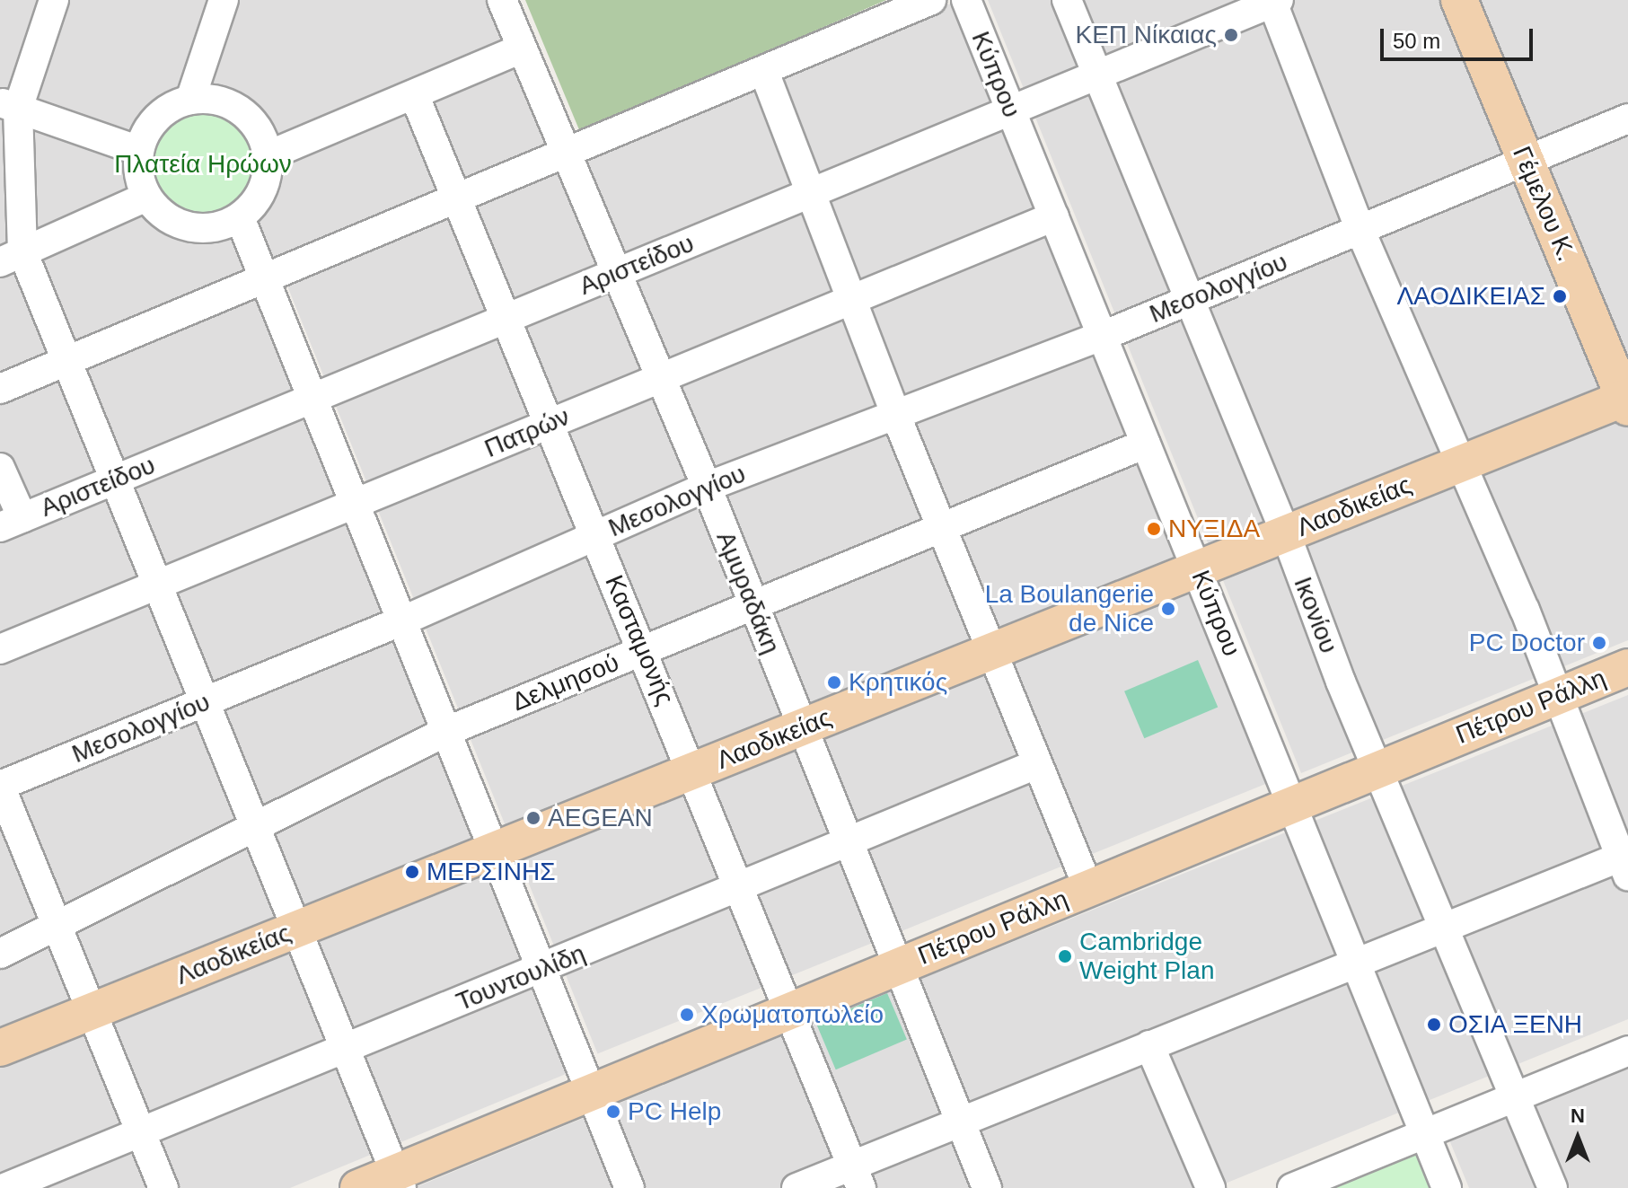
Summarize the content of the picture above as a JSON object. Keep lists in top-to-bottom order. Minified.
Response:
{"streets":{"main road":["Γέμελου Κ.","Λαοδικείας","Πέτρου Ράλλη"],"street":["Κύπρου","Αριστείδου","Μεσολογγίου","Πατρών","Αμυραδάκη","Ικονίου","Κασταμονής","Δελμησού","Τουντουλίδη"]},"crossings":[["Κύπρου","Αριστείδου"],["Κύπρου","Μεσολογγίου"],["Κύπρου","Πατρών"],["Κύπρου","Λαοδικείας"],["Κύπρου","Δελμησού"],["Κύπρου","Πέτρου Ράλλη"],["Γέμελου Κ.","Μεσολογγίου"],["Γέμελου Κ.","Λαοδικείας"],["Αριστείδου","Αμυραδάκη"],["Αριστείδου","Ικονίου"],["Αριστείδου","Κασταμονής"],["Μεσολογγίου","Αμυραδάκη"],["Μεσολογγίου","Ικονίου"],["Μεσολογγίου","Κασταμονής"],["Πατρών","Αμυραδάκη"],["Πατρών","Κασταμονής"],["Λαοδικείας","Αμυραδάκη"],["Λαοδικείας","Ικονίου"],["Λαοδικείας","Κασταμονής"],["Αμυραδάκη","Δελμησού"],["Αμυραδάκη","Πέτρου Ράλλη"],["Αμυραδάκη","Τουντουλίδη"],["Ικονίου","Πέτρου Ράλλη"],["Κασταμονής","Δελμησού"],["Κασταμονής","Πέτρου Ράλλη"],["Κασταμονής","Τουντουλίδη"]],"parks":["Πλατεία Ηρώων"],"places":["ΚΕΠ Νίκαιας","ΛΑΟΔΙΚΕΙΑΣ","ΝΥΞΙΔΑ","La Boulangerie de Nice","PC Doctor","Κρητικός","AEGEAN","ΜΕΡΣΙΝΗΣ","Cambridge Weight Plan","Χρωματοπωλείο","ΟΣΙΑ ΞΕΝΗ","PC Help"],"scale_bar":"50 m","north":"top"}
